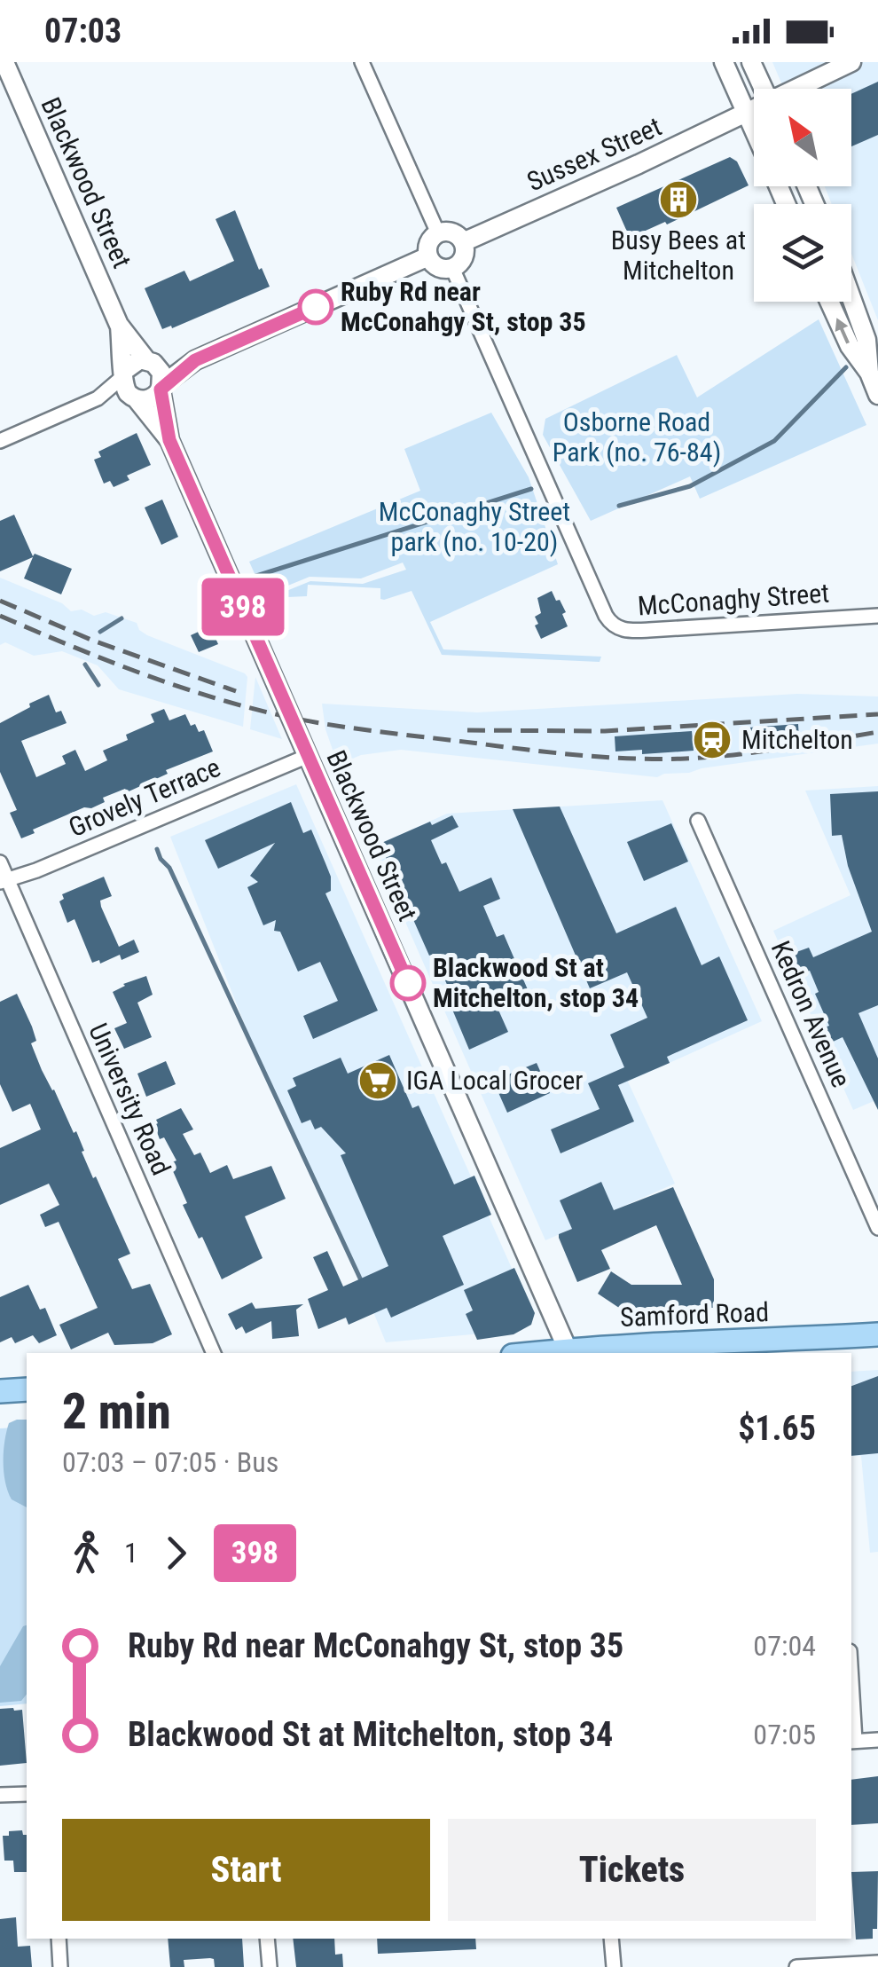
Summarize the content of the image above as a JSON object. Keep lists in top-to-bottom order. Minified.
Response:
{"streets":{"main road":["Samford Road"],"street":["Sussex Street","Blackwood Street","McConaghy Street","Grovely Terrace","Kedron Avenue","University Road"]},"crossings":[["Sussex Street","McConaghy Street"],["Blackwood Street","Grovely Terrace"],["Blackwood Street","Samford Road"],["Grovely Terrace","University Road"]],"parks":["Osborne Road Park (no. 76-84)","McConaghy Street park (no. 10-20)"],"places":{"building":["Busy Bees at Mitchelton"],"other":["Ruby Rd near McConahgy St, stop 35","Blackwood St at Mitchelton, stop 34"],"station":["Mitchelton"],"supermarket":["IGA Local Grocer"]},"lines":["bus line 398"],"north":"top left","page":{"status":"07:03","on_map":"398","heading":["2 min","07:03 – 07:05 · Bus","$1.65"],"legs":["1","398"],"list":[{"name":"Ruby Rd near McConahgy St, stop 35","value":"07:04"},{"name":"Blackwood St at Mitchelton, stop 34","value":"07:05"}],"buttons":["Start","Tickets"]}}
